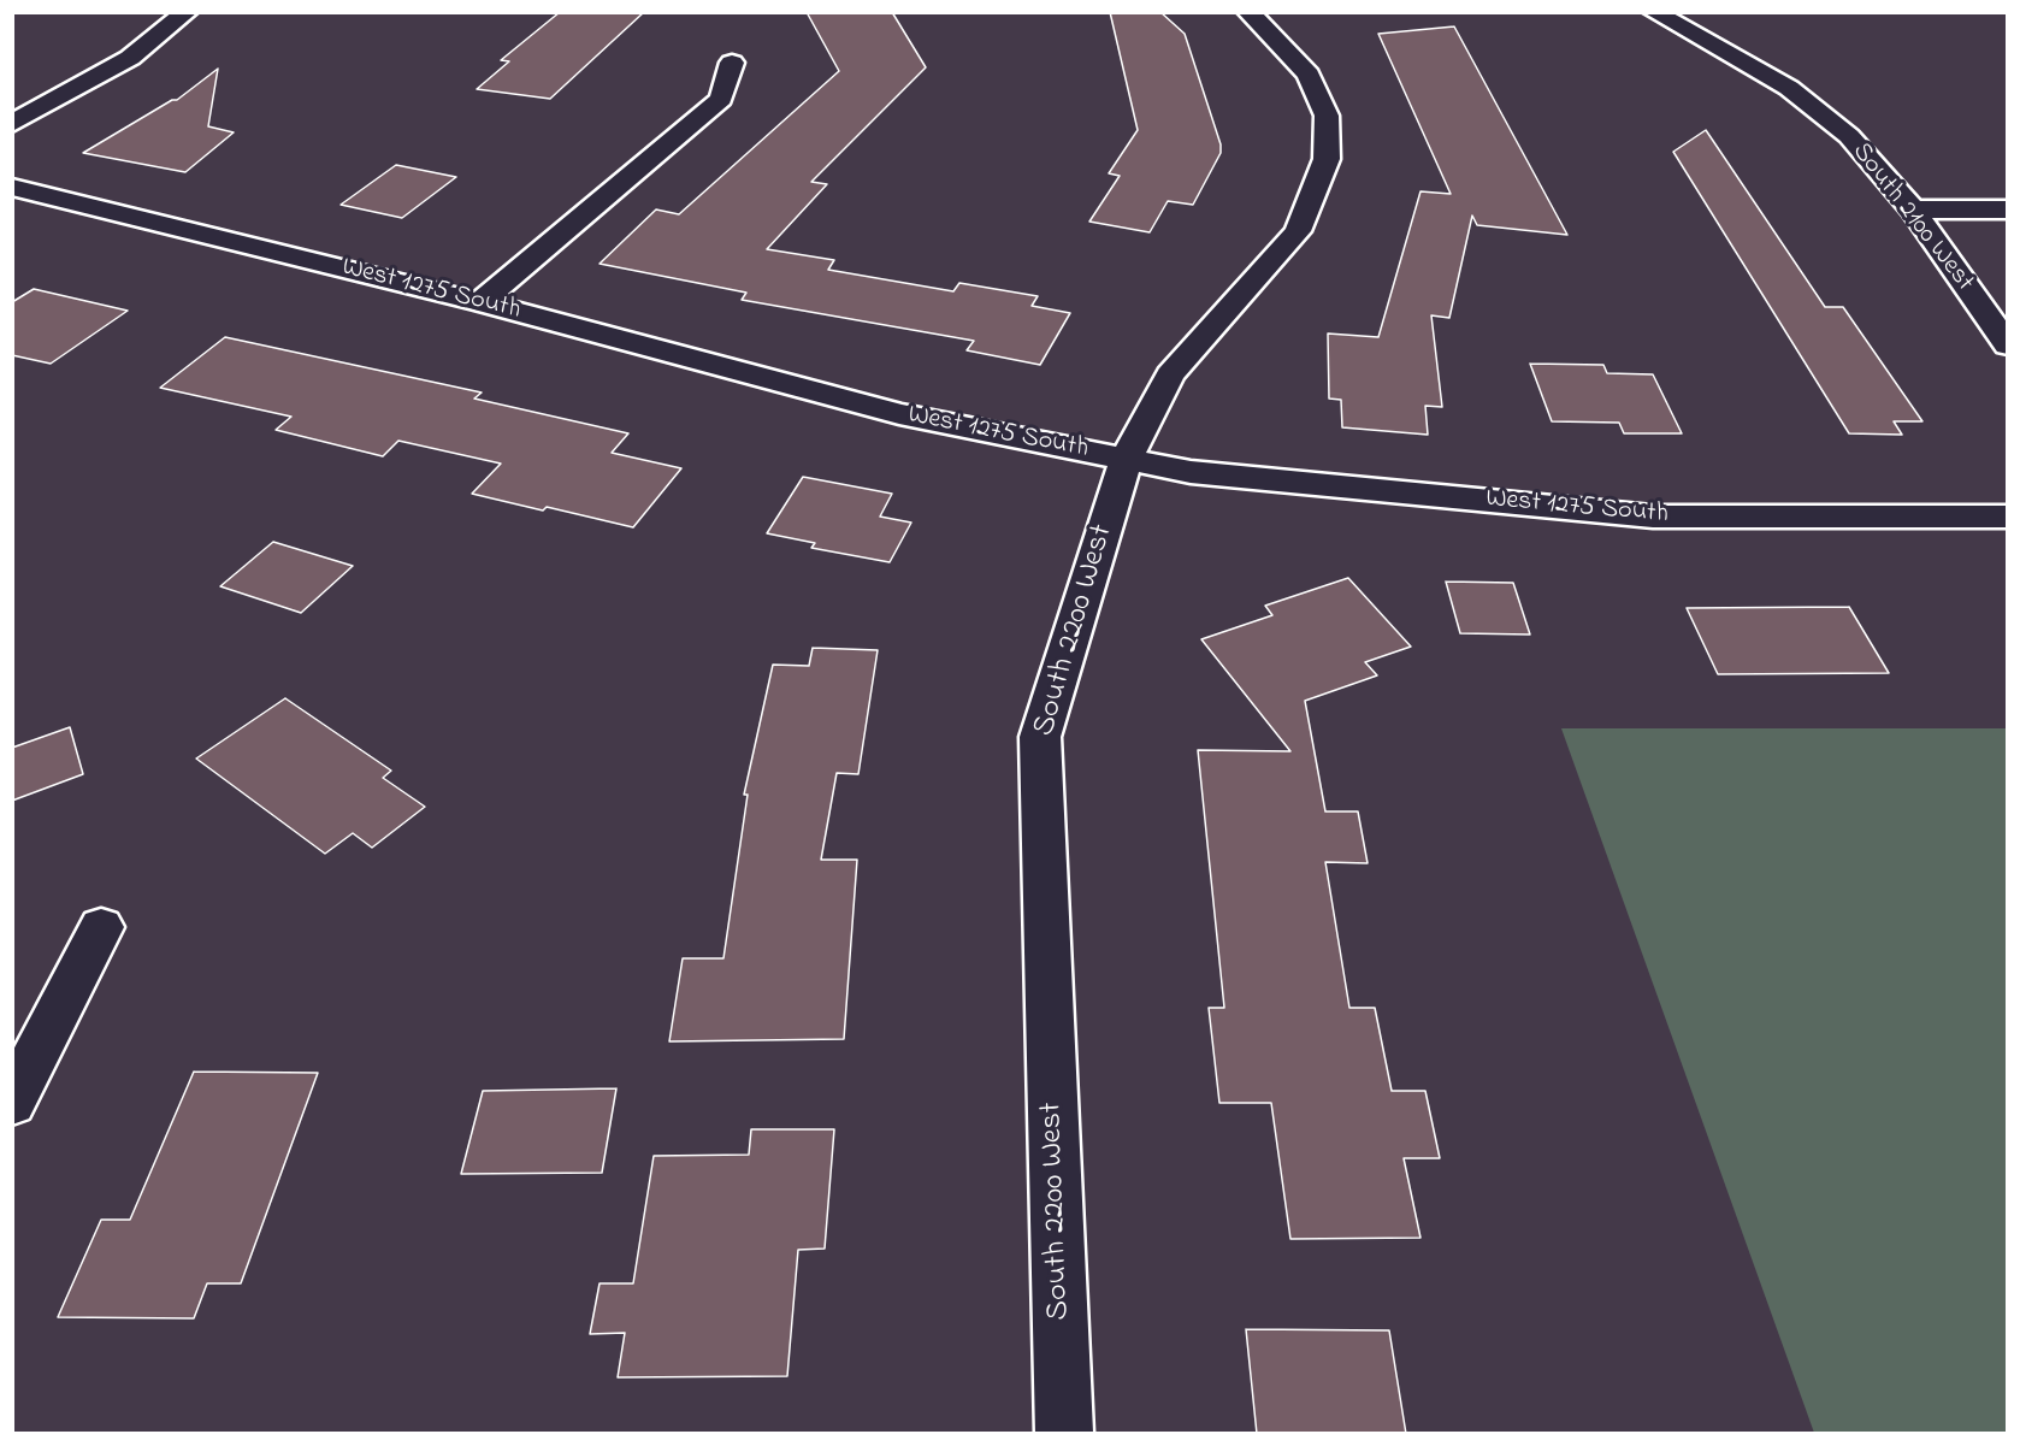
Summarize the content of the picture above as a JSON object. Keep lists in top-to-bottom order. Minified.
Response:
{"streets":{"street":["South 2100 West","West 1275 South","South 2200 West"]},"crossings":[["West 1275 South","South 2200 West"]]}
